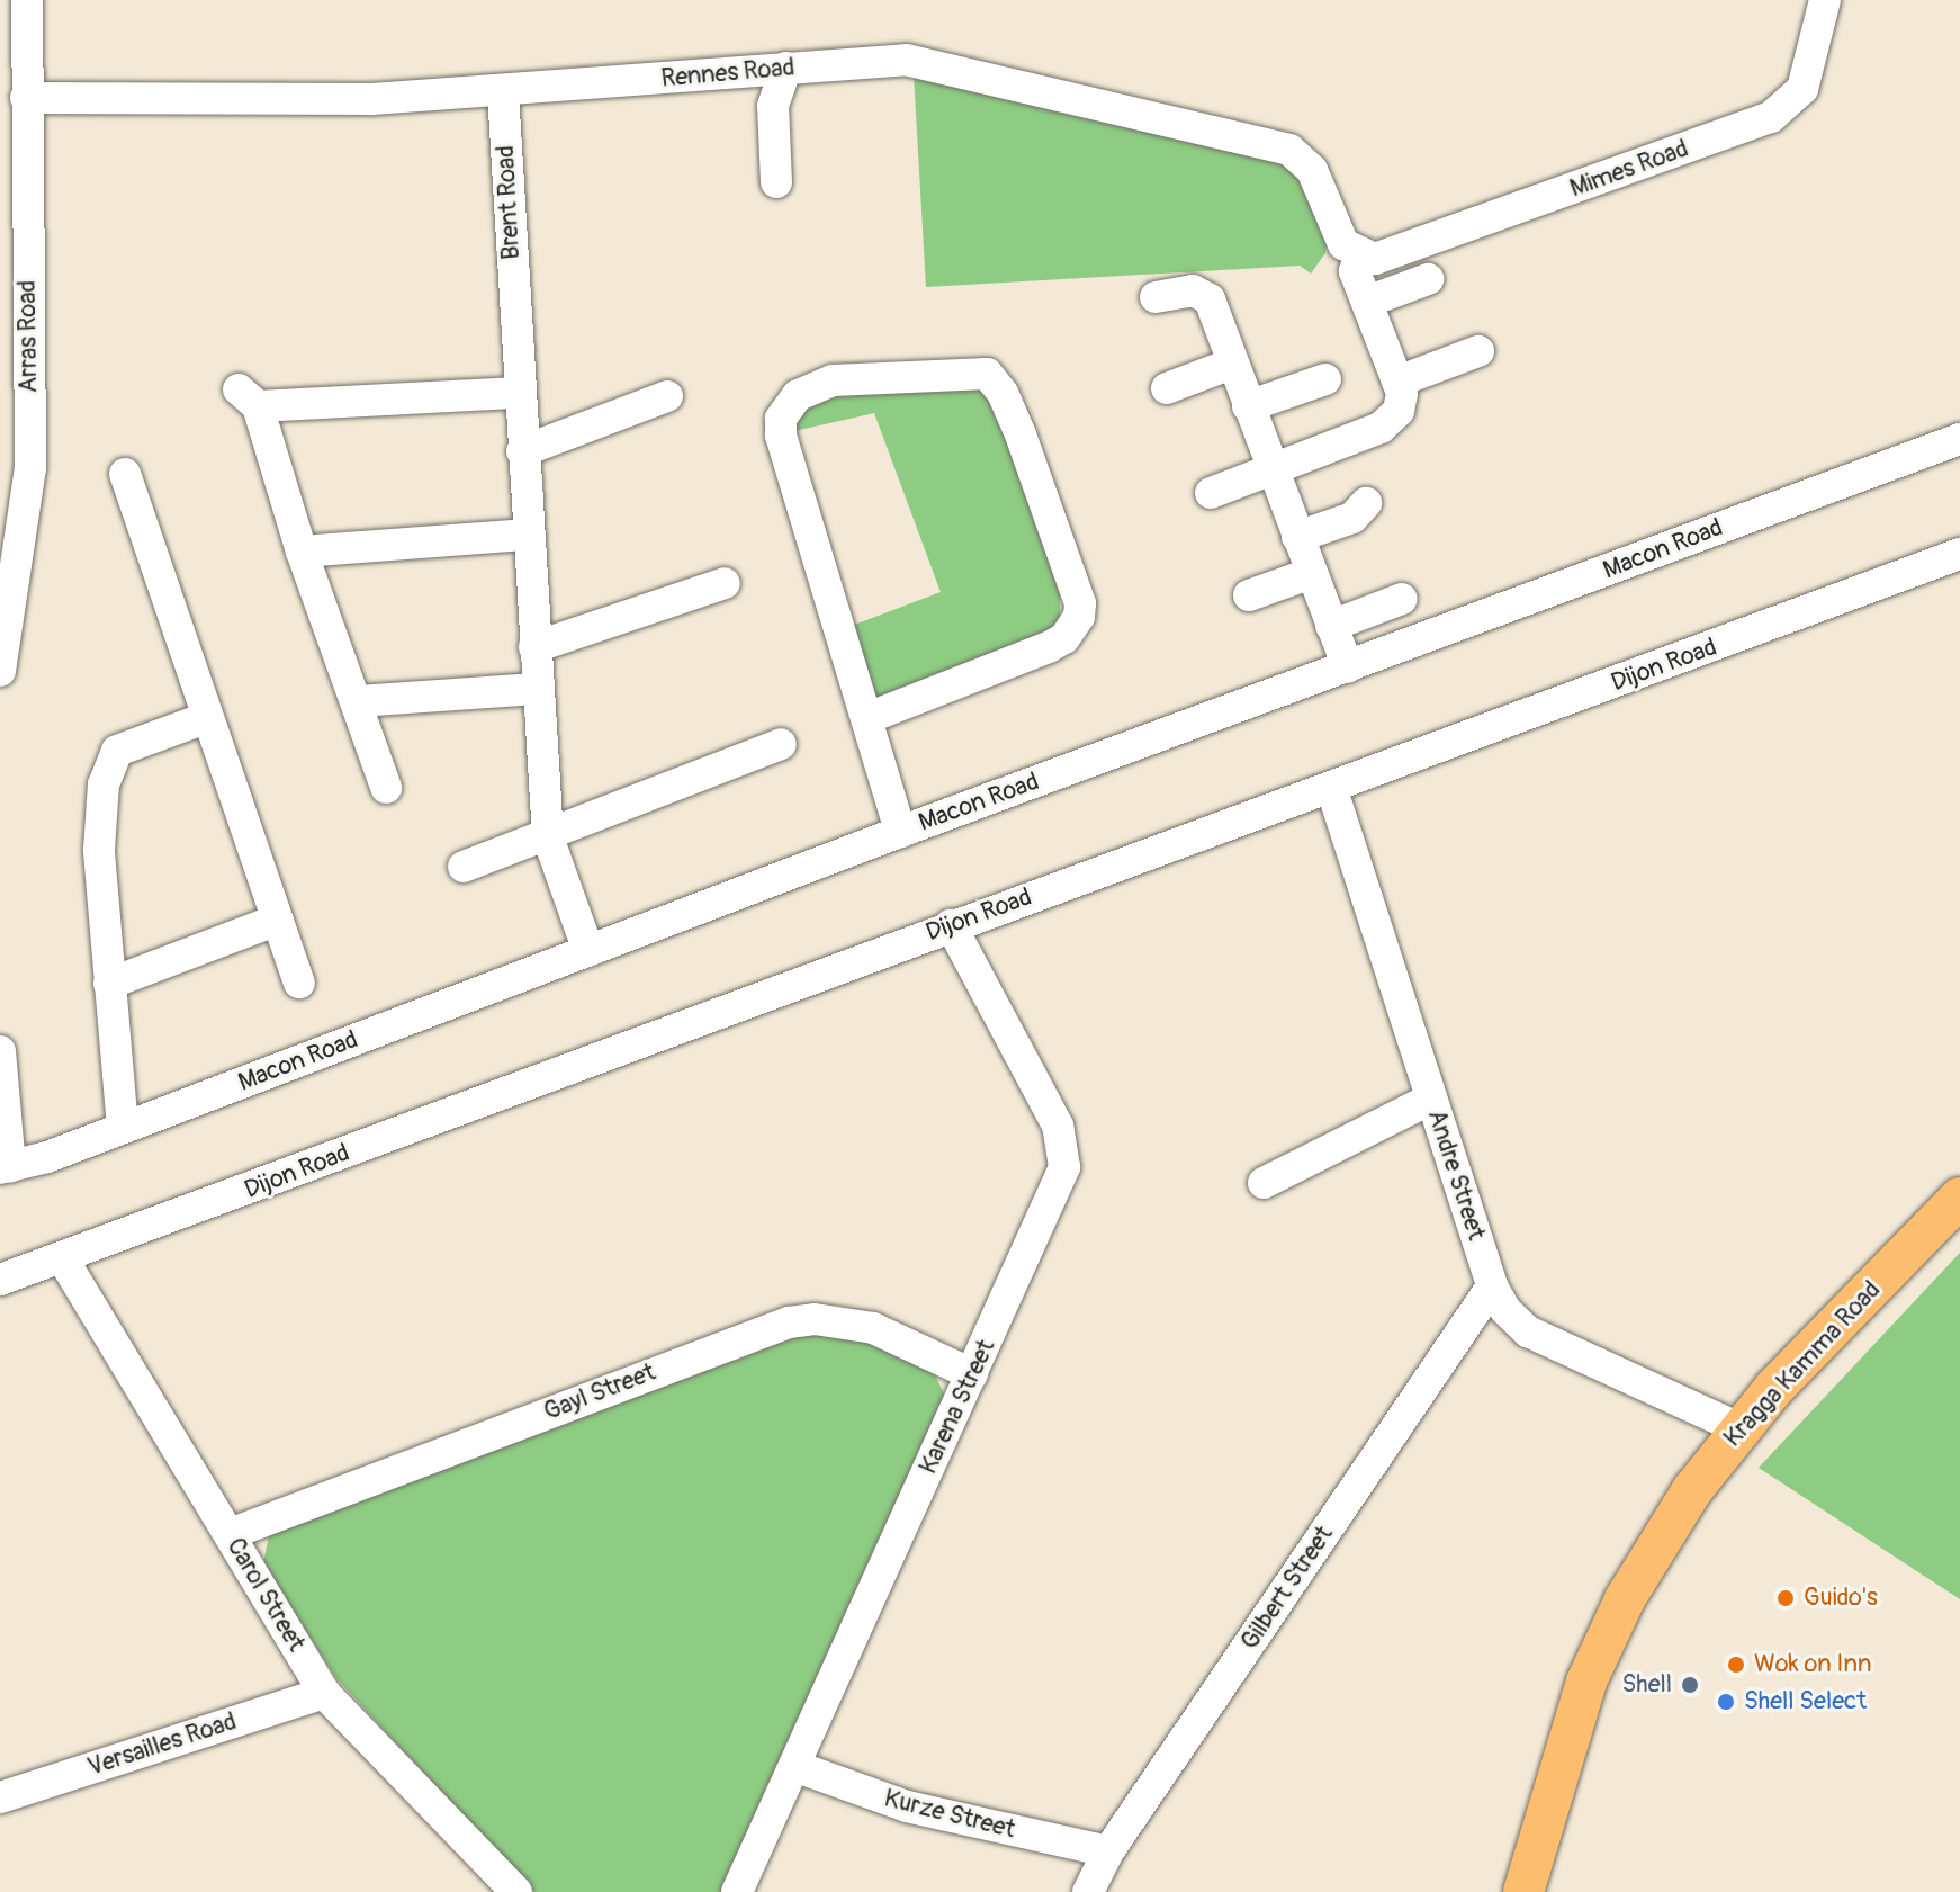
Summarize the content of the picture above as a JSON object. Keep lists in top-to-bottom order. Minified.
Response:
{"streets":{"main road":["Kragga Kamma Road"],"street":["Rennes Road","Mimes Road","Brent Road","Arras Road","Macon Road","Dijon Road","Andre Street","Gayl Street","Karena Street","Gilbert Street","Carol Street","Versailles Road","Kurze Street"]},"crossings":[["Rennes Road","Mimes Road"],["Rennes Road","Brent Road"],["Rennes Road","Arras Road"],["Brent Road","Macon Road"],["Dijon Road","Andre Street"],["Dijon Road","Karena Street"],["Dijon Road","Carol Street"],["Andre Street","Kragga Kamma Road"],["Andre Street","Gilbert Street"],["Gayl Street","Karena Street"],["Gayl Street","Carol Street"],["Karena Street","Kurze Street"],["Gilbert Street","Kurze Street"],["Carol Street","Versailles Road"]],"places":["Guido's","Wok on Inn","Shell","Shell Select"]}
